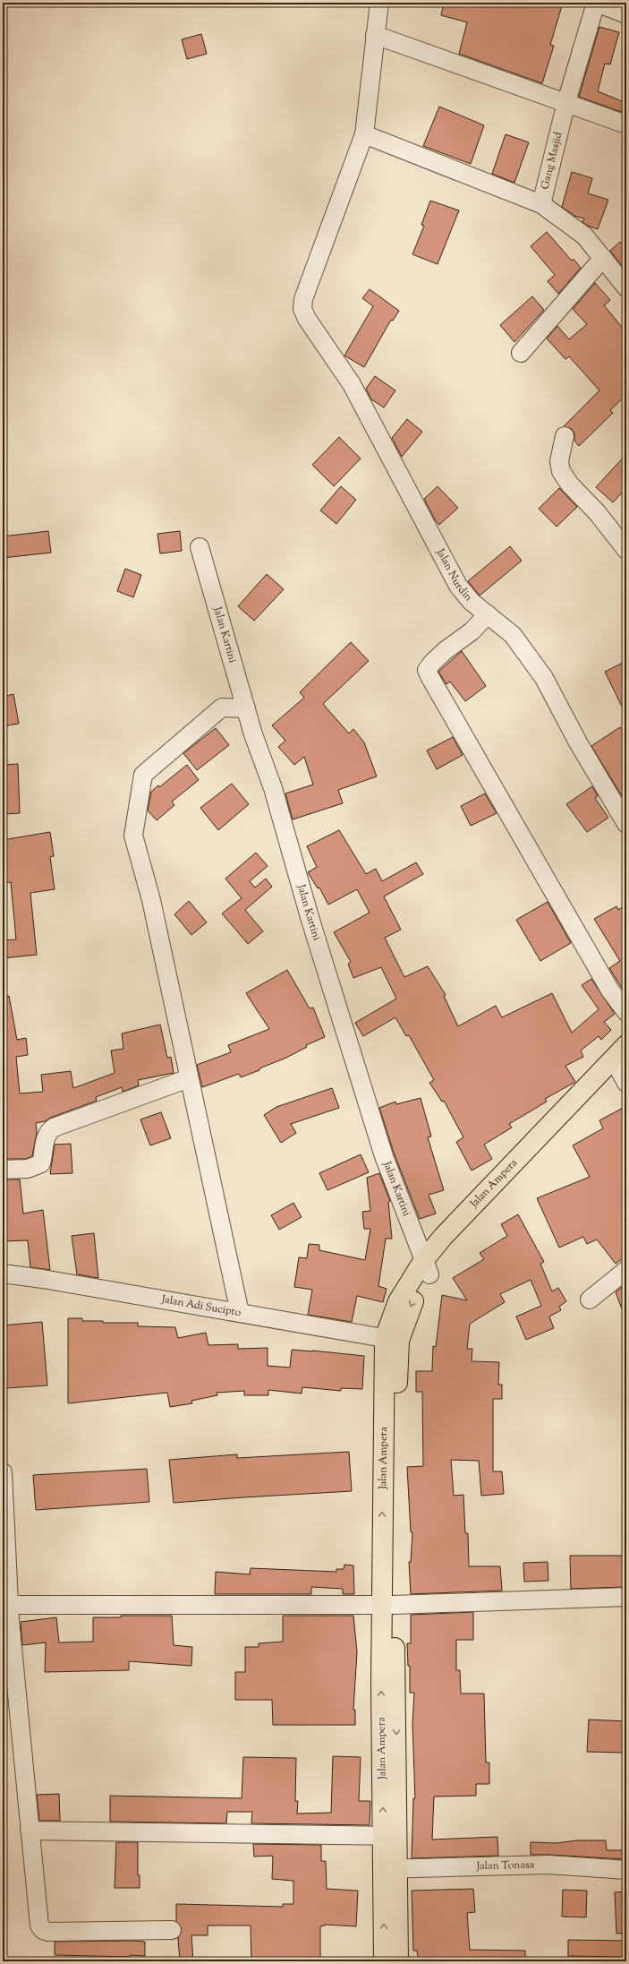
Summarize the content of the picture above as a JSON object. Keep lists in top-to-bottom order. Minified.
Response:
{"streets":{"main road":["Jalan Ampera"],"street":["Gang Masjid","Jalan Nurdin","Jalan Kartini","Jalan Adi Sucipto","Jalan Tonasa"]},"crossings":[["Jalan Kartini","Jalan Ampera"],["Jalan Ampera","Jalan Adi Sucipto"],["Jalan Ampera","Jalan Tonasa"]]}
